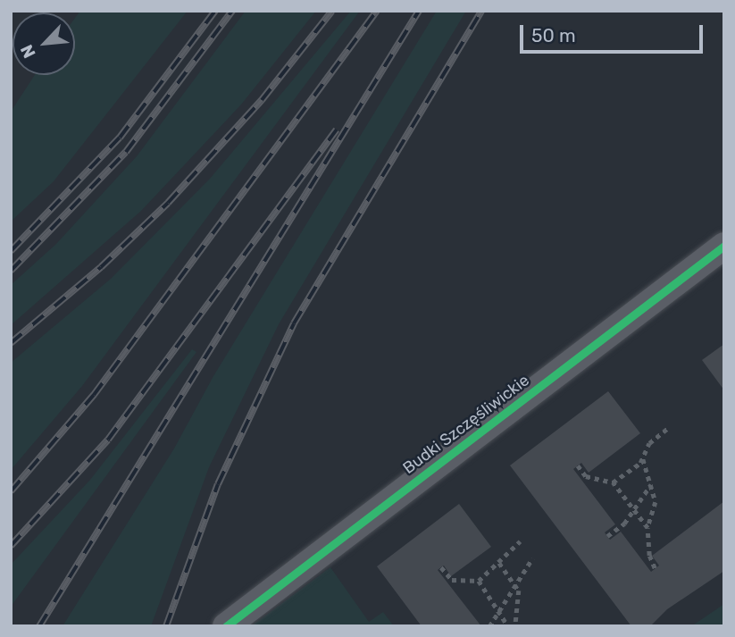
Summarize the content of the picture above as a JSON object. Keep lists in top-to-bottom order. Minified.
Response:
{"streets":{"street":["Budki Szczęśliwickie"]},"scale_bar":"50 m","north":"bottom left"}
